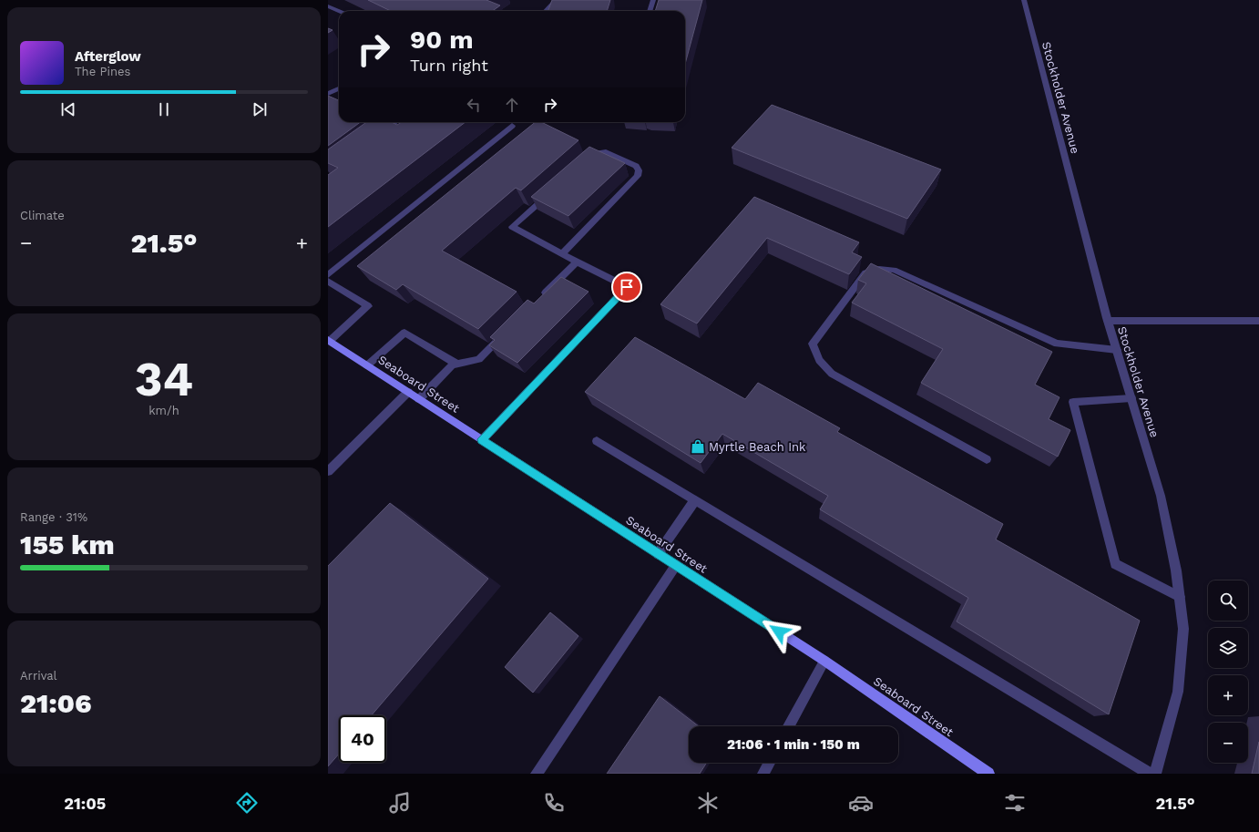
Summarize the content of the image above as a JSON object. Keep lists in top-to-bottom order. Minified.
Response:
{"streets":{"street":["Stockholder Avenue","Seaboard Street"]},"places":{"shop":["Myrtle Beach Ink"]},"page":{"turn":["90 m","Turn right"],"song":["Afterglow","The Pines"],"tile":["Climate",["34","km/h"],["Range · 31%","155 km"],["Arrival","21:06"]],"heat":["−","21.5°","+"],"map_buttons":["+","−"],"limit":"40","trip":"21:06 · 1 min · 150 m","tabs":["21:05","21.5°"]}}
